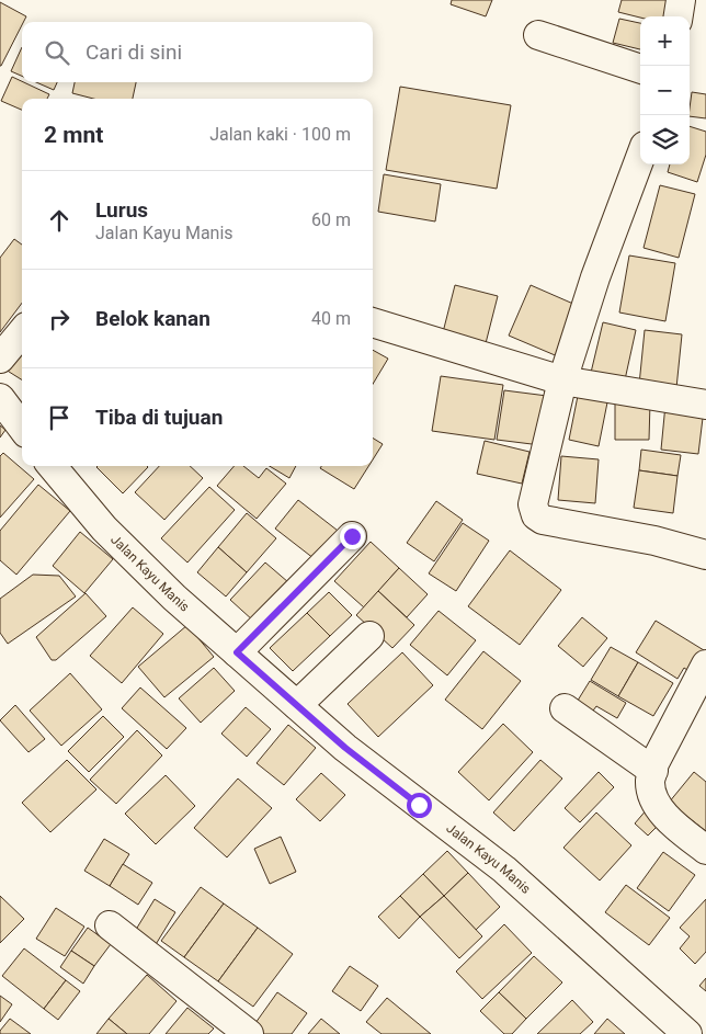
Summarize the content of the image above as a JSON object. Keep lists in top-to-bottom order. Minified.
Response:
{"streets":{"street":["Jalan Kayu Manis"]},"page":{"map_buttons":["+","−"],"search":"Cari di sini","heading":["2 mnt","Jalan kaki · 100 m"],"list":[["Lurus","Jalan Kayu Manis","60 m"],["Belok kanan","40 m"],"Tiba di tujuan"]}}
